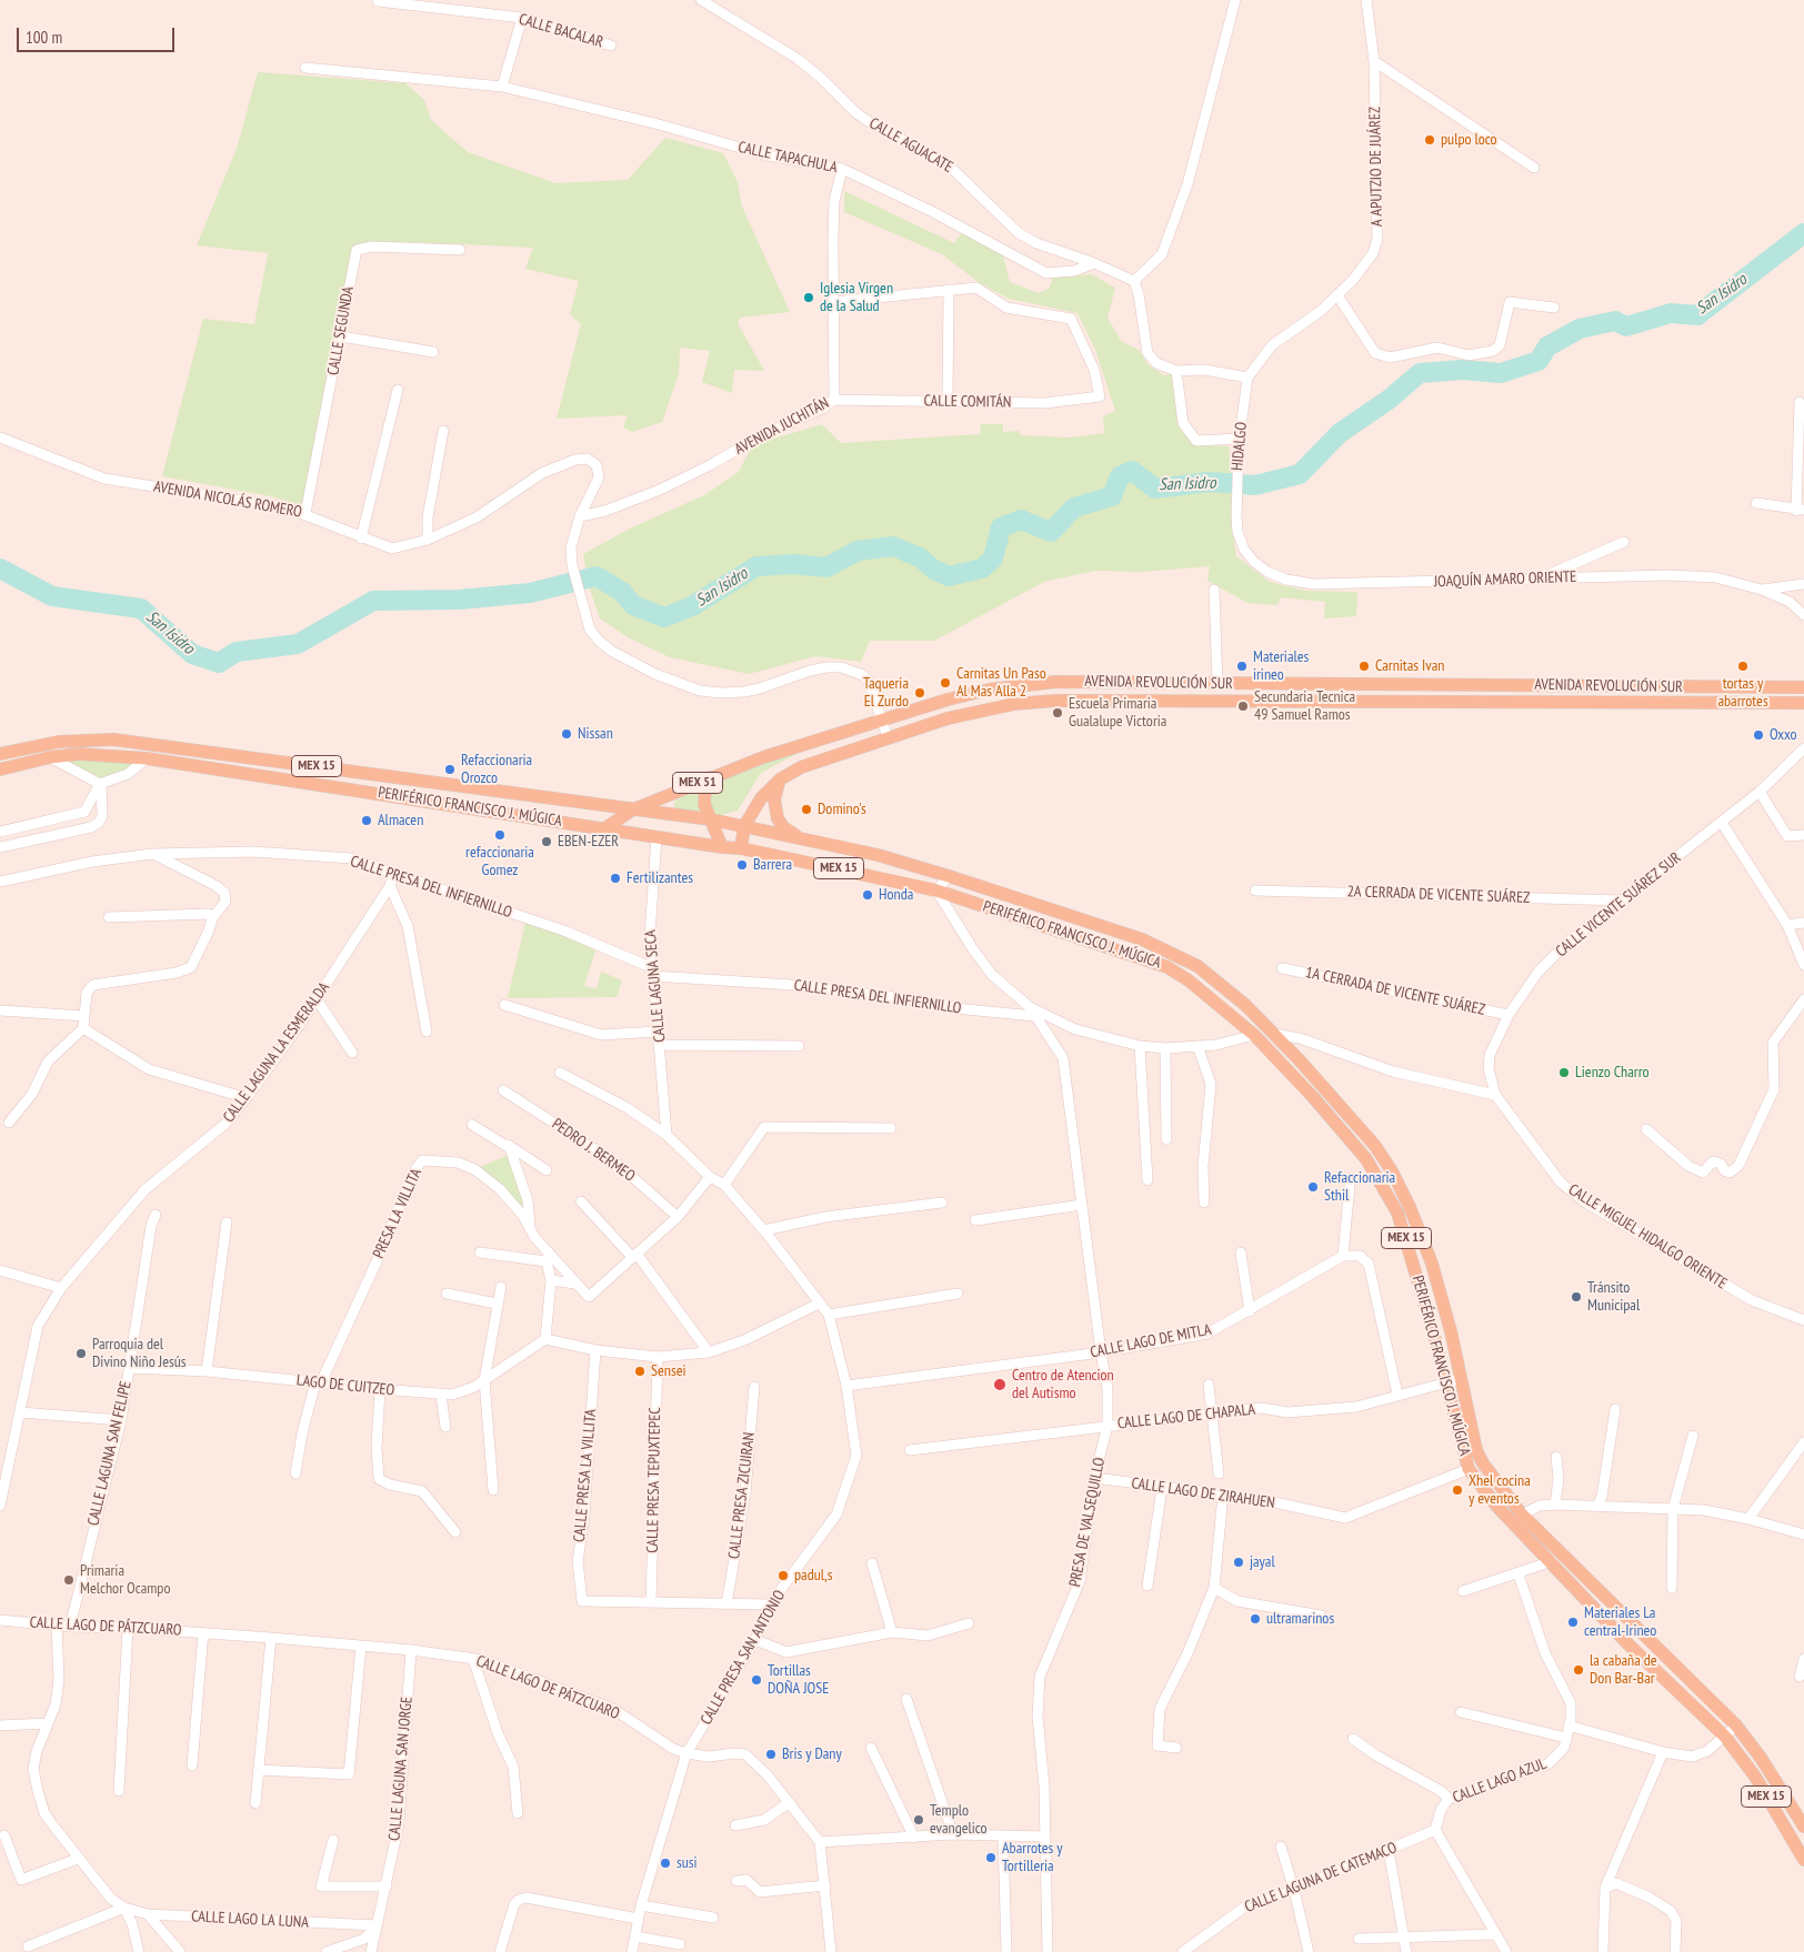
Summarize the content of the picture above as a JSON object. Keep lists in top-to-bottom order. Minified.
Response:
{"streets":{"main road":["AVENIDA REVOLUCIÓN SUR","MEX 15","MEX 51","PERIFÉRICO FRANCISCO J. MÚGICA"],"street":["CALLE BACALAR","CALLE AGUACATE","CALLE TAPACHULA","A APUTZIO DE JUÁREZ","CALLE SEGUNDA","CALLE COMITÁN","AVENIDA JUCHITÁN","HIDALGO","AVENIDA NICOLÁS ROMERO","JOAQUÍN AMARO ORIENTE","CALLE PRESA DEL INFIERNILLO","2A CERRADA DE VICENTE SUÁREZ","CALLE VICENTE SUÁREZ SUR","CALLE LAGUNA SECA","1A CERRADA DE VICENTE SUÁREZ","CALLE LAGUNA LA ESMERALDA","PEDRO J. BERMEO","PRESA LA VILLITA","CALLE MIGUEL HIDALGO ORIENTE","CALLE LAGO DE MITLA","LAGO DE CUITZEO","CALLE LAGO DE CHAPALA","CALLE LAGUNA SAN FELIPE","CALLE PRESA LA VILLITA","CALLE PRESA TEPUXTEPEC","CALLE LAGO DE ZIRAHUEN","CALLE PRESA ZICUIRAN","PRESA DE VALSEQUILLO","CALLE LAGO DE PÁTZCUARO","CALLE PRESA SAN ANTONIO","CALLE LAGUNA SAN JORGE","CALLE LAGO AZUL","CALLE LAGUNA DE CATEMACO","CALLE LAGO LA LUNA"]},"crossings":[["CALLE AGUACATE","CALLE TAPACHULA"],["CALLE TAPACHULA","AVENIDA JUCHITÁN"],["A APUTZIO DE JUÁREZ","HIDALGO"],["CALLE SEGUNDA","AVENIDA NICOLÁS ROMERO"],["CALLE COMITÁN","AVENIDA JUCHITÁN"],["AVENIDA JUCHITÁN","AVENIDA NICOLÁS ROMERO"],["HIDALGO","JOAQUÍN AMARO ORIENTE"],["AVENIDA NICOLÁS ROMERO","AVENIDA REVOLUCIÓN SUR"],["AVENIDA REVOLUCIÓN SUR","PERIFÉRICO FRANCISCO J. MÚGICA"],["PERIFÉRICO FRANCISCO J. MÚGICA","CALLE PRESA DEL INFIERNILLO"],["PERIFÉRICO FRANCISCO J. MÚGICA","CALLE LAGUNA SECA"],["PERIFÉRICO FRANCISCO J. MÚGICA","CALLE LAGO DE CHAPALA"],["PERIFÉRICO FRANCISCO J. MÚGICA","CALLE LAGO DE ZIRAHUEN"],["CALLE PRESA DEL INFIERNILLO","CALLE LAGUNA SECA"],["CALLE PRESA DEL INFIERNILLO","CALLE LAGUNA LA ESMERALDA"],["CALLE PRESA DEL INFIERNILLO","PRESA DE VALSEQUILLO"],["2A CERRADA DE VICENTE SUÁREZ","CALLE VICENTE SUÁREZ SUR"],["CALLE VICENTE SUÁREZ SUR","1A CERRADA DE VICENTE SUÁREZ"],["CALLE VICENTE SUÁREZ SUR","CALLE MIGUEL HIDALGO ORIENTE"],["CALLE LAGUNA SECA","CALLE PRESA SAN ANTONIO"],["PRESA LA VILLITA","LAGO DE CUITZEO"],["CALLE LAGO DE MITLA","PRESA DE VALSEQUILLO"],["CALLE LAGO DE MITLA","CALLE PRESA SAN ANTONIO"],["LAGO DE CUITZEO","CALLE LAGUNA SAN FELIPE"],["CALLE LAGO DE CHAPALA","PRESA DE VALSEQUILLO"],["CALLE LAGUNA SAN FELIPE","CALLE LAGO DE PÁTZCUARO"],["CALLE PRESA LA VILLITA","CALLE PRESA TEPUXTEPEC"],["CALLE LAGO DE ZIRAHUEN","PRESA DE VALSEQUILLO"],["CALLE LAGO DE PÁTZCUARO","CALLE PRESA SAN ANTONIO"],["CALLE LAGO DE PÁTZCUARO","CALLE LAGUNA SAN JORGE"],["CALLE LAGUNA SAN JORGE","CALLE LAGO LA LUNA"],["CALLE LAGO AZUL","CALLE LAGUNA DE CATEMACO"]],"water":["San Isidro"],"places":["pulpo loco","Iglesia Virgen de la Salud","Materiales irineo","Carnitas Ivan","tortas y abarrotes","Carnitas Un Paso Al Mas Alla 2","Taqueria El Zurdo","Secundaria Tecnica 49 Samuel Ramos","Escuela Primaria Gualalupe Victoria","Nissan","Oxxo","Refaccionaria Orozco","Domino's","Almacen","refaccionaria Gomez","EBEN-EZER","Barrera","Fertilizantes","Honda","Lienzo Charro","Refaccionaria Sthil","Tránsito Municipal","Parroquia del Divino Niño Jesús","Sensei","Centro de Atencion del Autismo","Xhel cocina y eventos","jayal","padul,s","Primaria Melchor Ocampo","ultramarinos","Materiales La central-Irineo","la cabaña de Don Bar-Bar","Tortillas DOÑA JOSE","Bris y Dany","Templo evangelico","Abarrotes y Tortilleria","susi"],"scale_bar":"100 m"}
